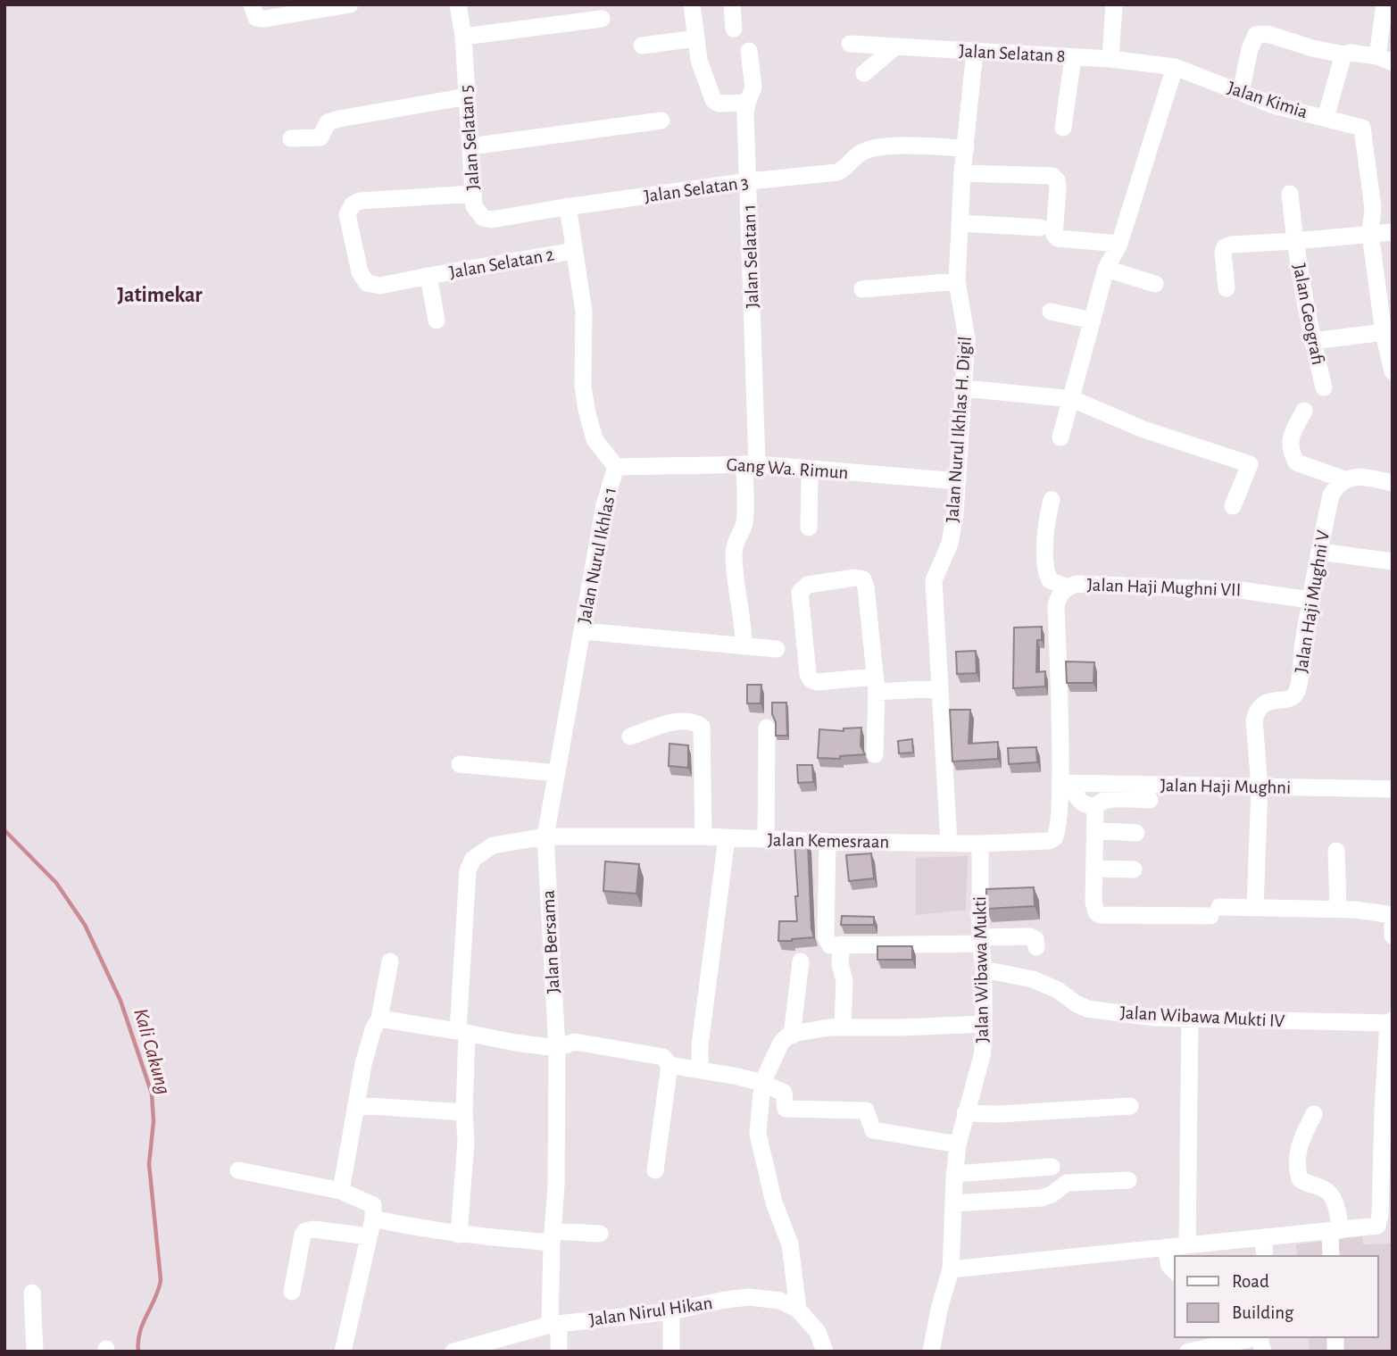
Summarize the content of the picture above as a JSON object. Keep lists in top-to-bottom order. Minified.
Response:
{"streets":{"street":["Jalan Selatan 8","Jalan Kimia","Jalan Selatan 5","Jalan Selatan 3","Jalan Selatan 1","Jalan Selatan 2","Jalan Geografi","Jalan Nurul Ikhlas H. Digil","Gang Wa. Rimun","Jalan Nurul Ikhlas 1","Jalan Haji Mughni VII","Jalan Haji Mughni V","Jalan Haji Mughni","Jalan Kemesraan","Jalan Bersama","Jalan Wibawa Mukti","Jalan Wibawa Mukti IV","Jalan Nirul Hikan"]},"crossings":[["Jalan Selatan 8","Jalan Kimia"],["Jalan Selatan 8","Jalan Nurul Ikhlas H. Digil"],["Jalan Selatan 5","Jalan Selatan 3"],["Jalan Selatan 5","Jalan Selatan 2"],["Jalan Selatan 5","Jalan Nurul Ikhlas 1"],["Jalan Selatan 3","Jalan Selatan 1"],["Jalan Selatan 3","Jalan Nurul Ikhlas H. Digil"],["Jalan Selatan 3","Jalan Nurul Ikhlas 1"],["Jalan Selatan 1","Gang Wa. Rimun"],["Jalan Selatan 2","Jalan Nurul Ikhlas 1"],["Jalan Nurul Ikhlas H. Digil","Gang Wa. Rimun"],["Jalan Nurul Ikhlas H. Digil","Jalan Kemesraan"],["Gang Wa. Rimun","Jalan Nurul Ikhlas 1"],["Jalan Nurul Ikhlas 1","Jalan Kemesraan"],["Jalan Nurul Ikhlas 1","Jalan Bersama"],["Jalan Haji Mughni VII","Jalan Haji Mughni V"],["Jalan Haji Mughni VII","Jalan Haji Mughni"],["Jalan Haji Mughni VII","Jalan Kemesraan"],["Jalan Haji Mughni V","Jalan Haji Mughni"],["Jalan Haji Mughni","Jalan Kemesraan"],["Jalan Kemesraan","Jalan Bersama"],["Jalan Kemesraan","Jalan Wibawa Mukti"],["Jalan Bersama","Jalan Nirul Hikan"],["Jalan Wibawa Mukti","Jalan Wibawa Mukti IV"]],"districts":["Jatimekar"],"water":["Kali Cakung"],"legend":["Road","Building"]}
